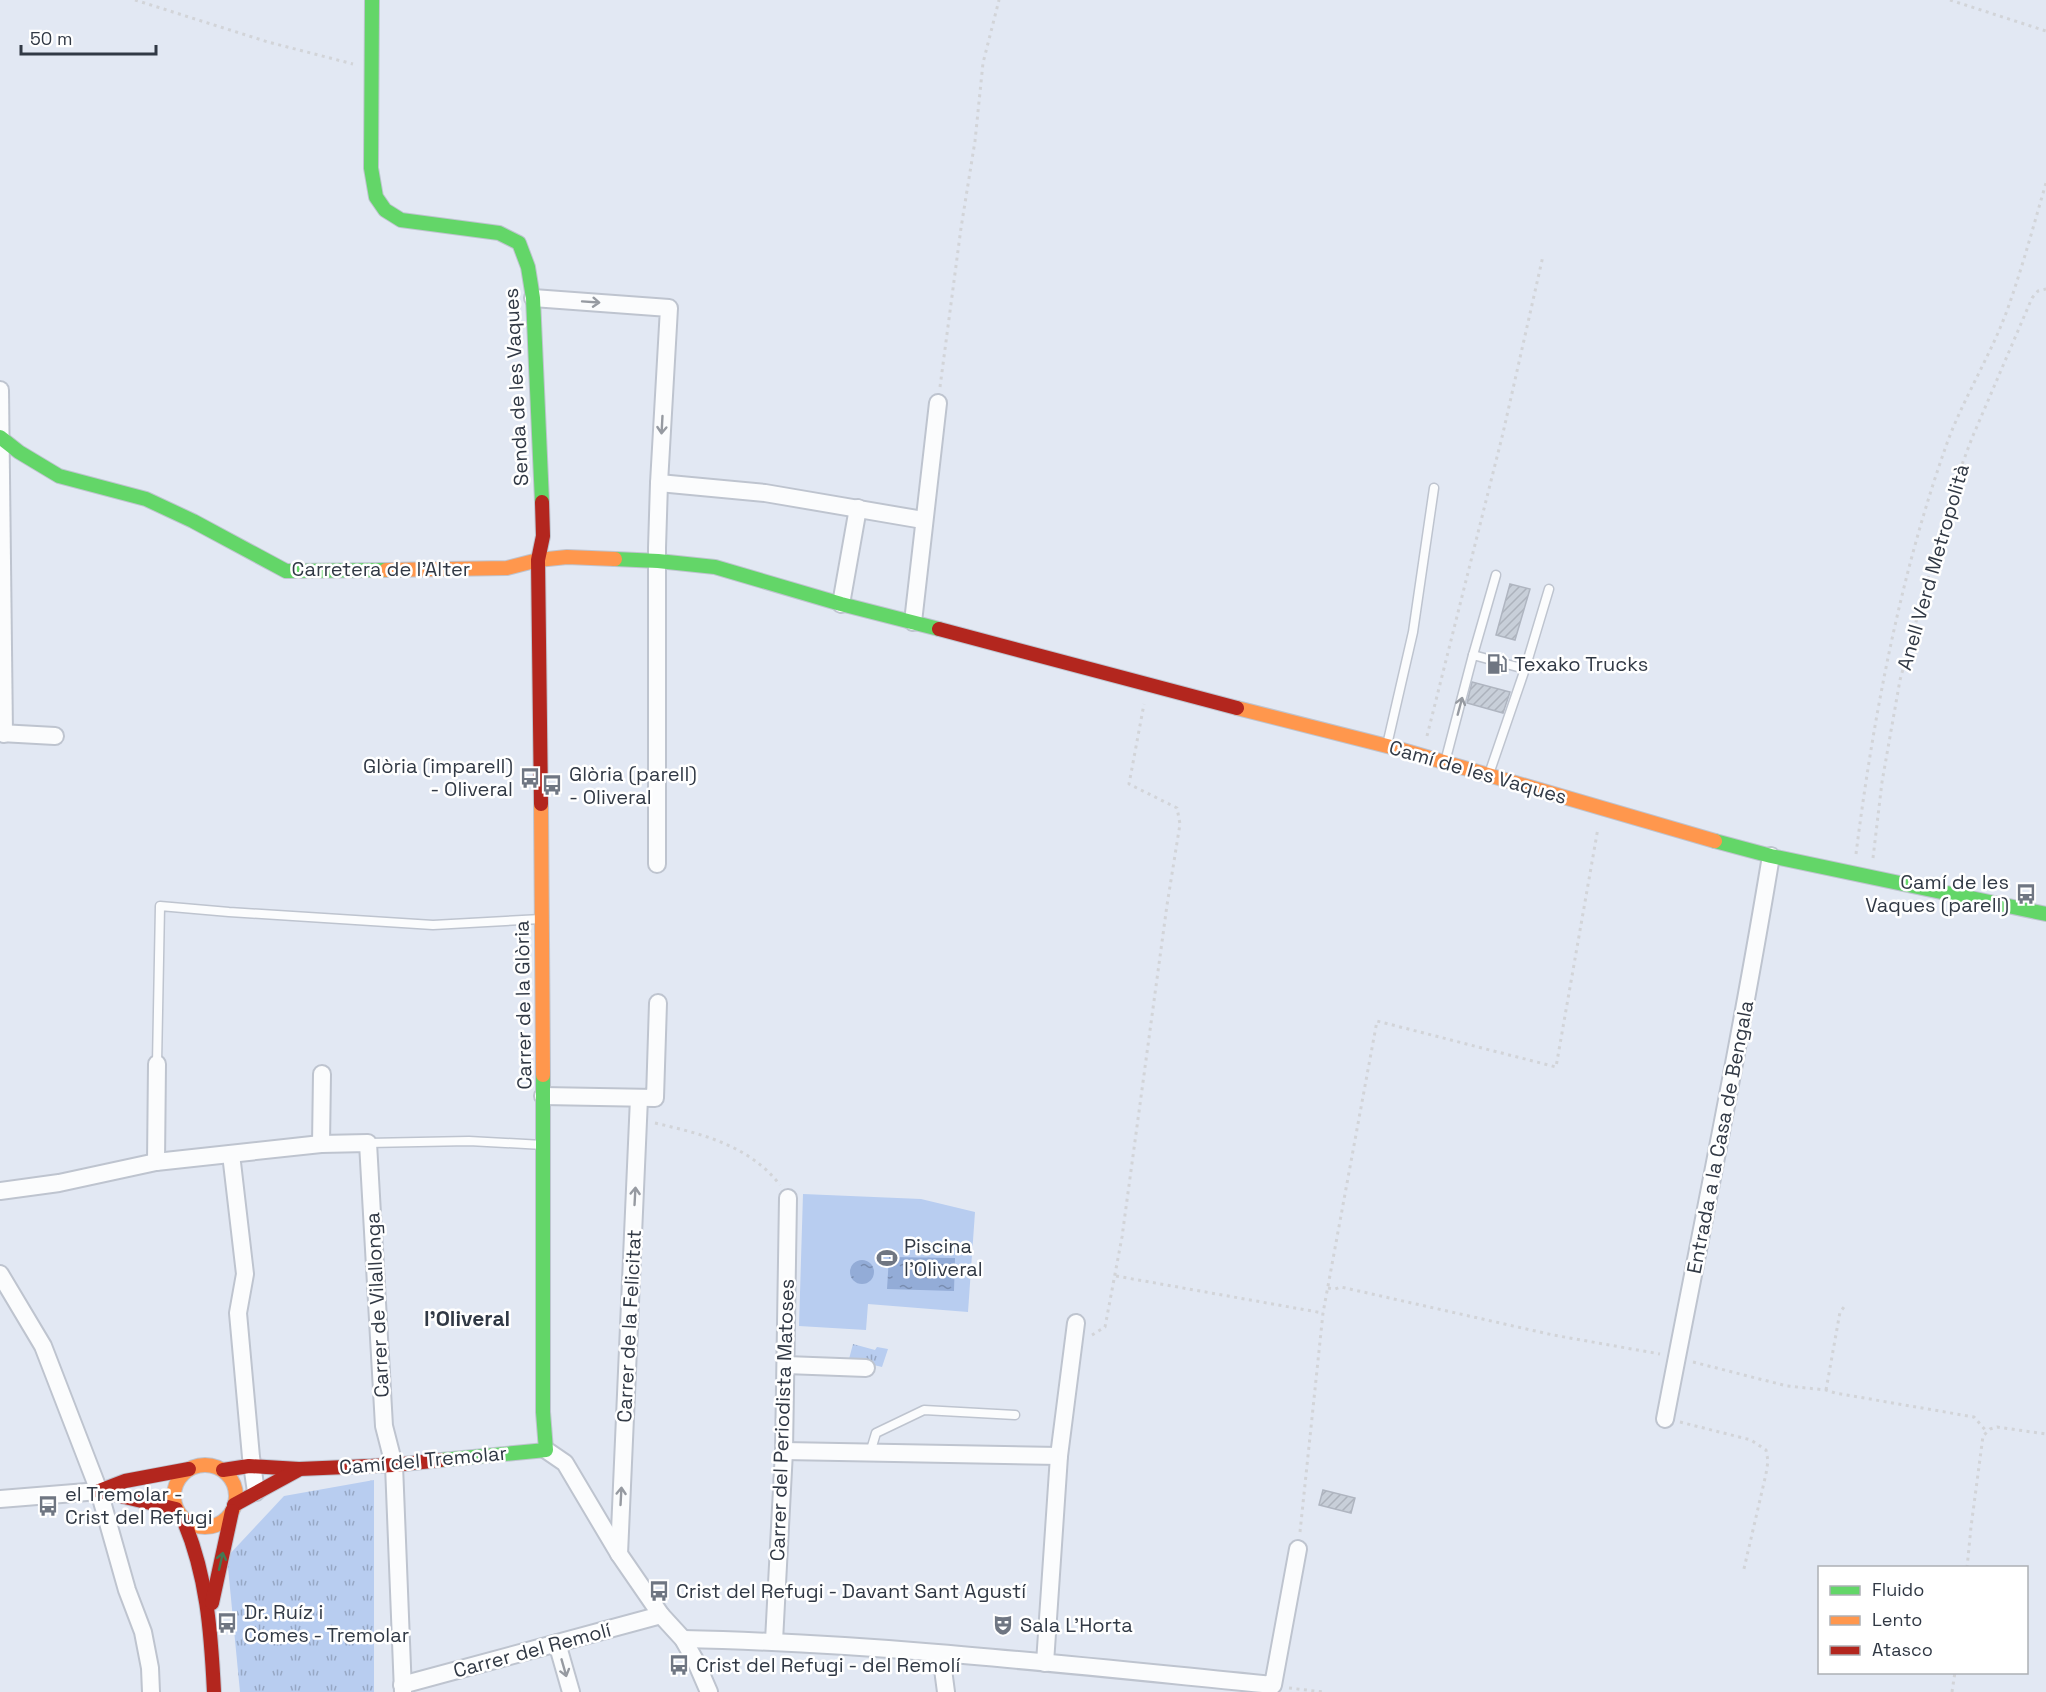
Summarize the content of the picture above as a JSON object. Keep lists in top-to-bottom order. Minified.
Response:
{"streets":{"street":["Senda de les Vaques","Carretera de l'Alter","Camí de les Vaques","Carrer de la Glòria","Entrada a la Casa de Bengala","Carrer de Vilallonga","Carrer de la Felicitat","Carrer del Periodista Matoses","Camí del Tremolar","Carrer del Remolí"],"path":["Anell Verd Metropolità"]},"crossings":[["Senda de les Vaques","Carretera de l'Alter"],["Senda de les Vaques","Camí de les Vaques"],["Senda de les Vaques","Carrer de la Glòria"],["Carretera de l'Alter","Camí de les Vaques"],["Carretera de l'Alter","Carrer de la Glòria"],["Camí de les Vaques","Carrer de la Glòria"],["Camí de les Vaques","Entrada a la Casa de Bengala"],["Carrer de la Glòria","Camí del Tremolar"],["Carrer de Vilallonga","Camí del Tremolar"],["Carrer de Vilallonga","Carrer del Remolí"]],"one_way":["Carrer de la Felicitat"],"districts":["l'Oliveral"],"places":{"fuel station":["Texako Trucks"],"bus stop":["Glòria (imparell) - Oliveral","Glòria (parell) - Oliveral","Camí de les Vaques (parell)","el Tremolar - Crist del Refugi","Crist del Refugi - Davant Sant Agustí","Dr. Ruíz i Comes - Tremolar","Crist del Refugi - del Remolí"],"sports":["Piscina l'Oliveral"],"theatre":["Sala L'Horta"]},"legend":["Fluido","Lento","Atasco"],"scale_bar":"50 m"}
